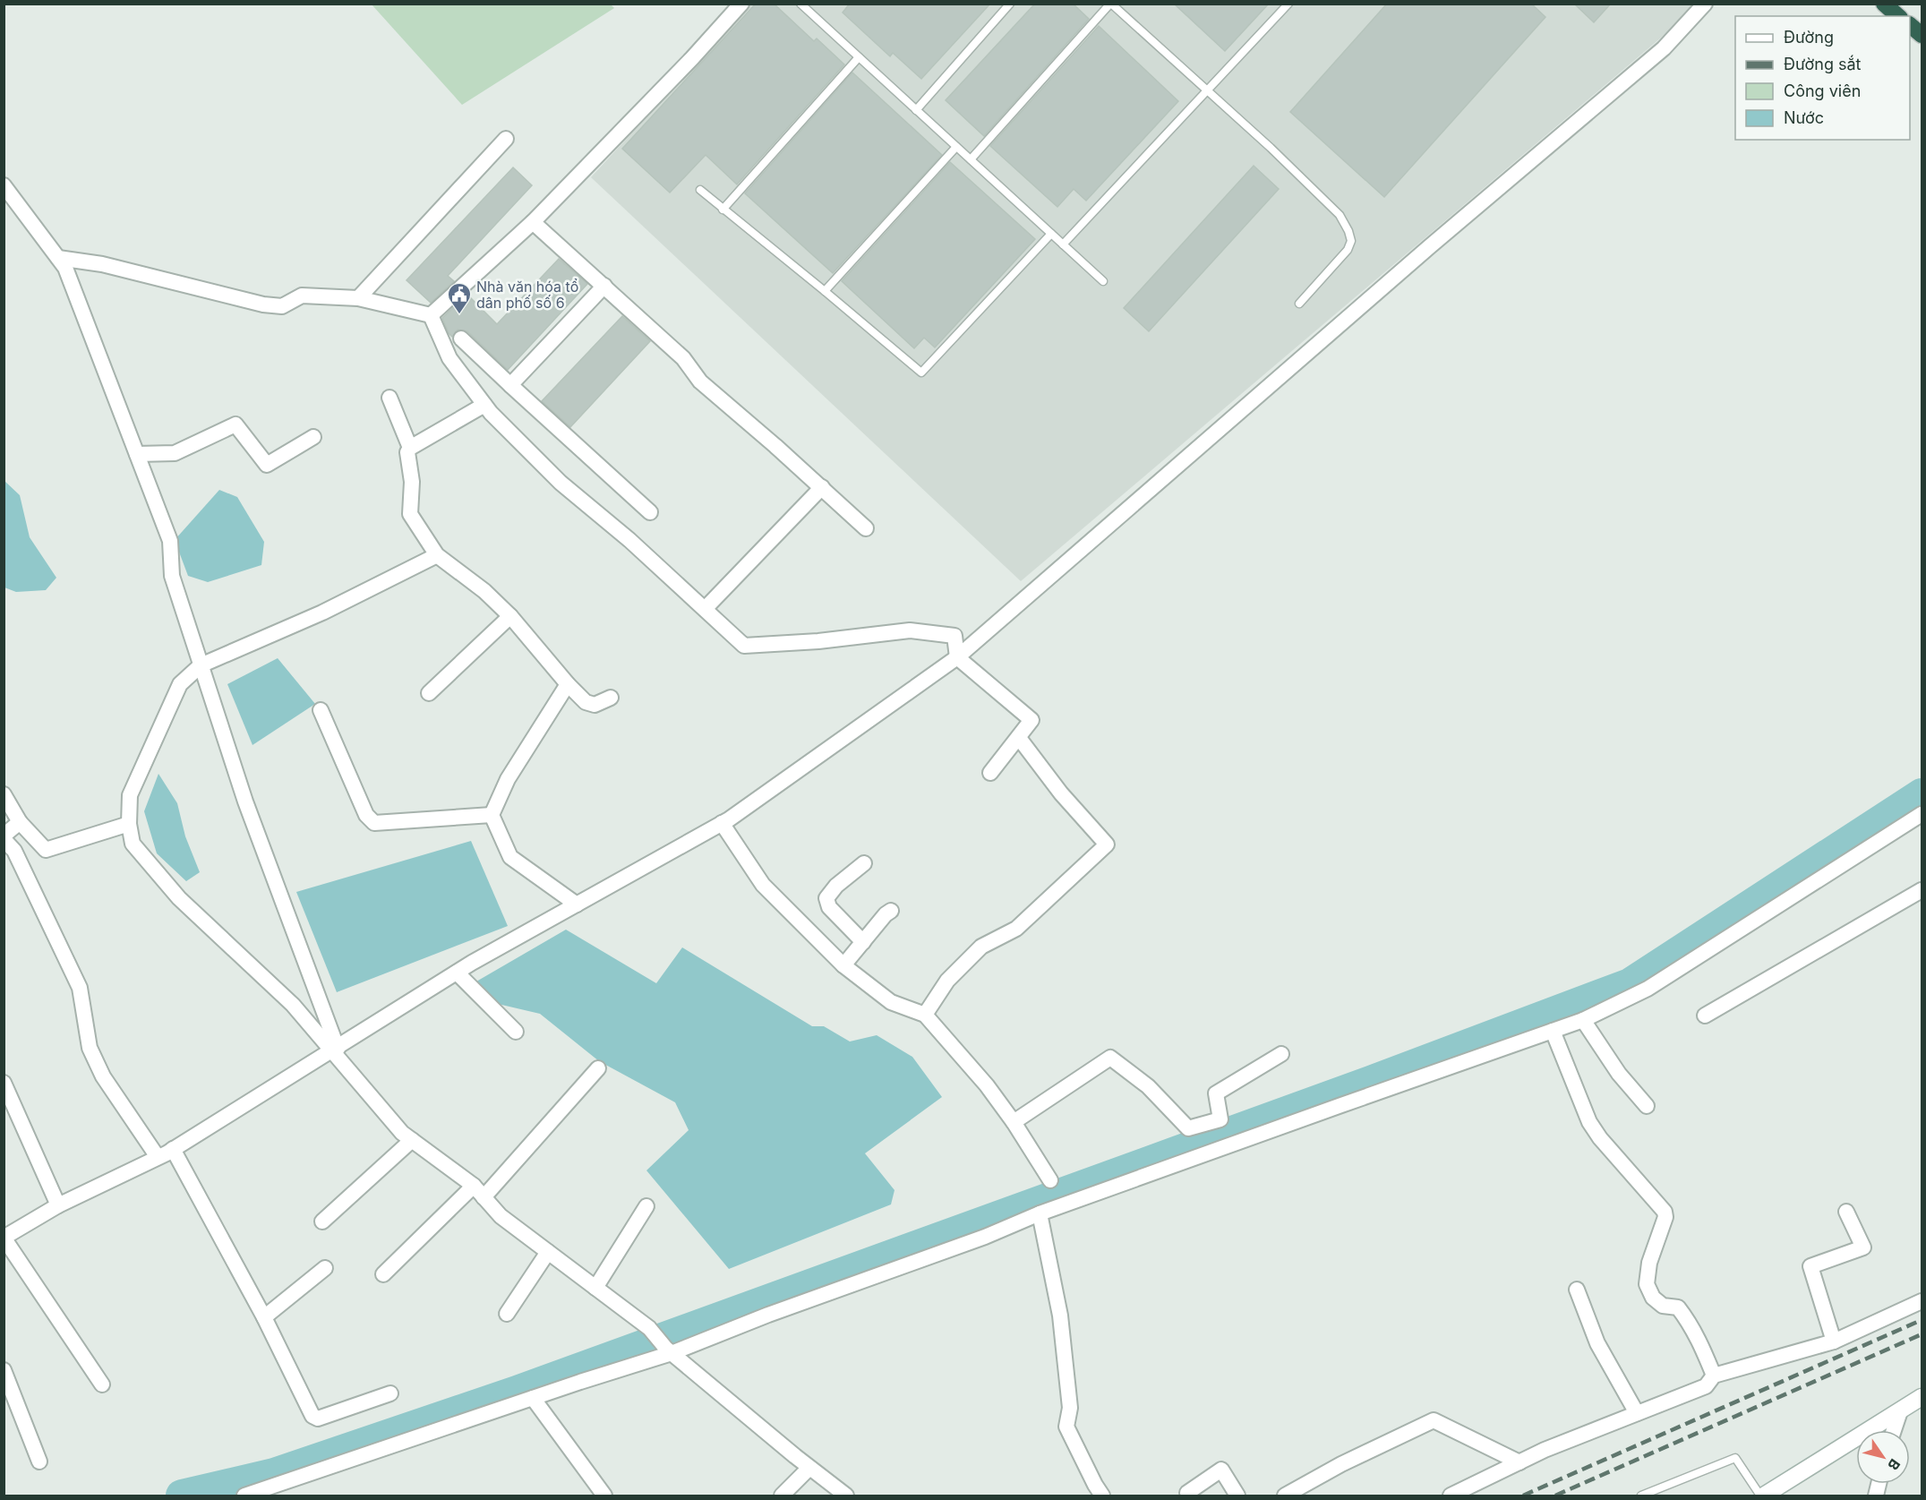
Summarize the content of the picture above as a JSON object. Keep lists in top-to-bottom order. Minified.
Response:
{"places":{"public building":["Nhà văn hóa tổ dân phố số 6"]},"legend":["Đường","Đường sắt","Công viên","Nước"],"north":"bottom right"}
